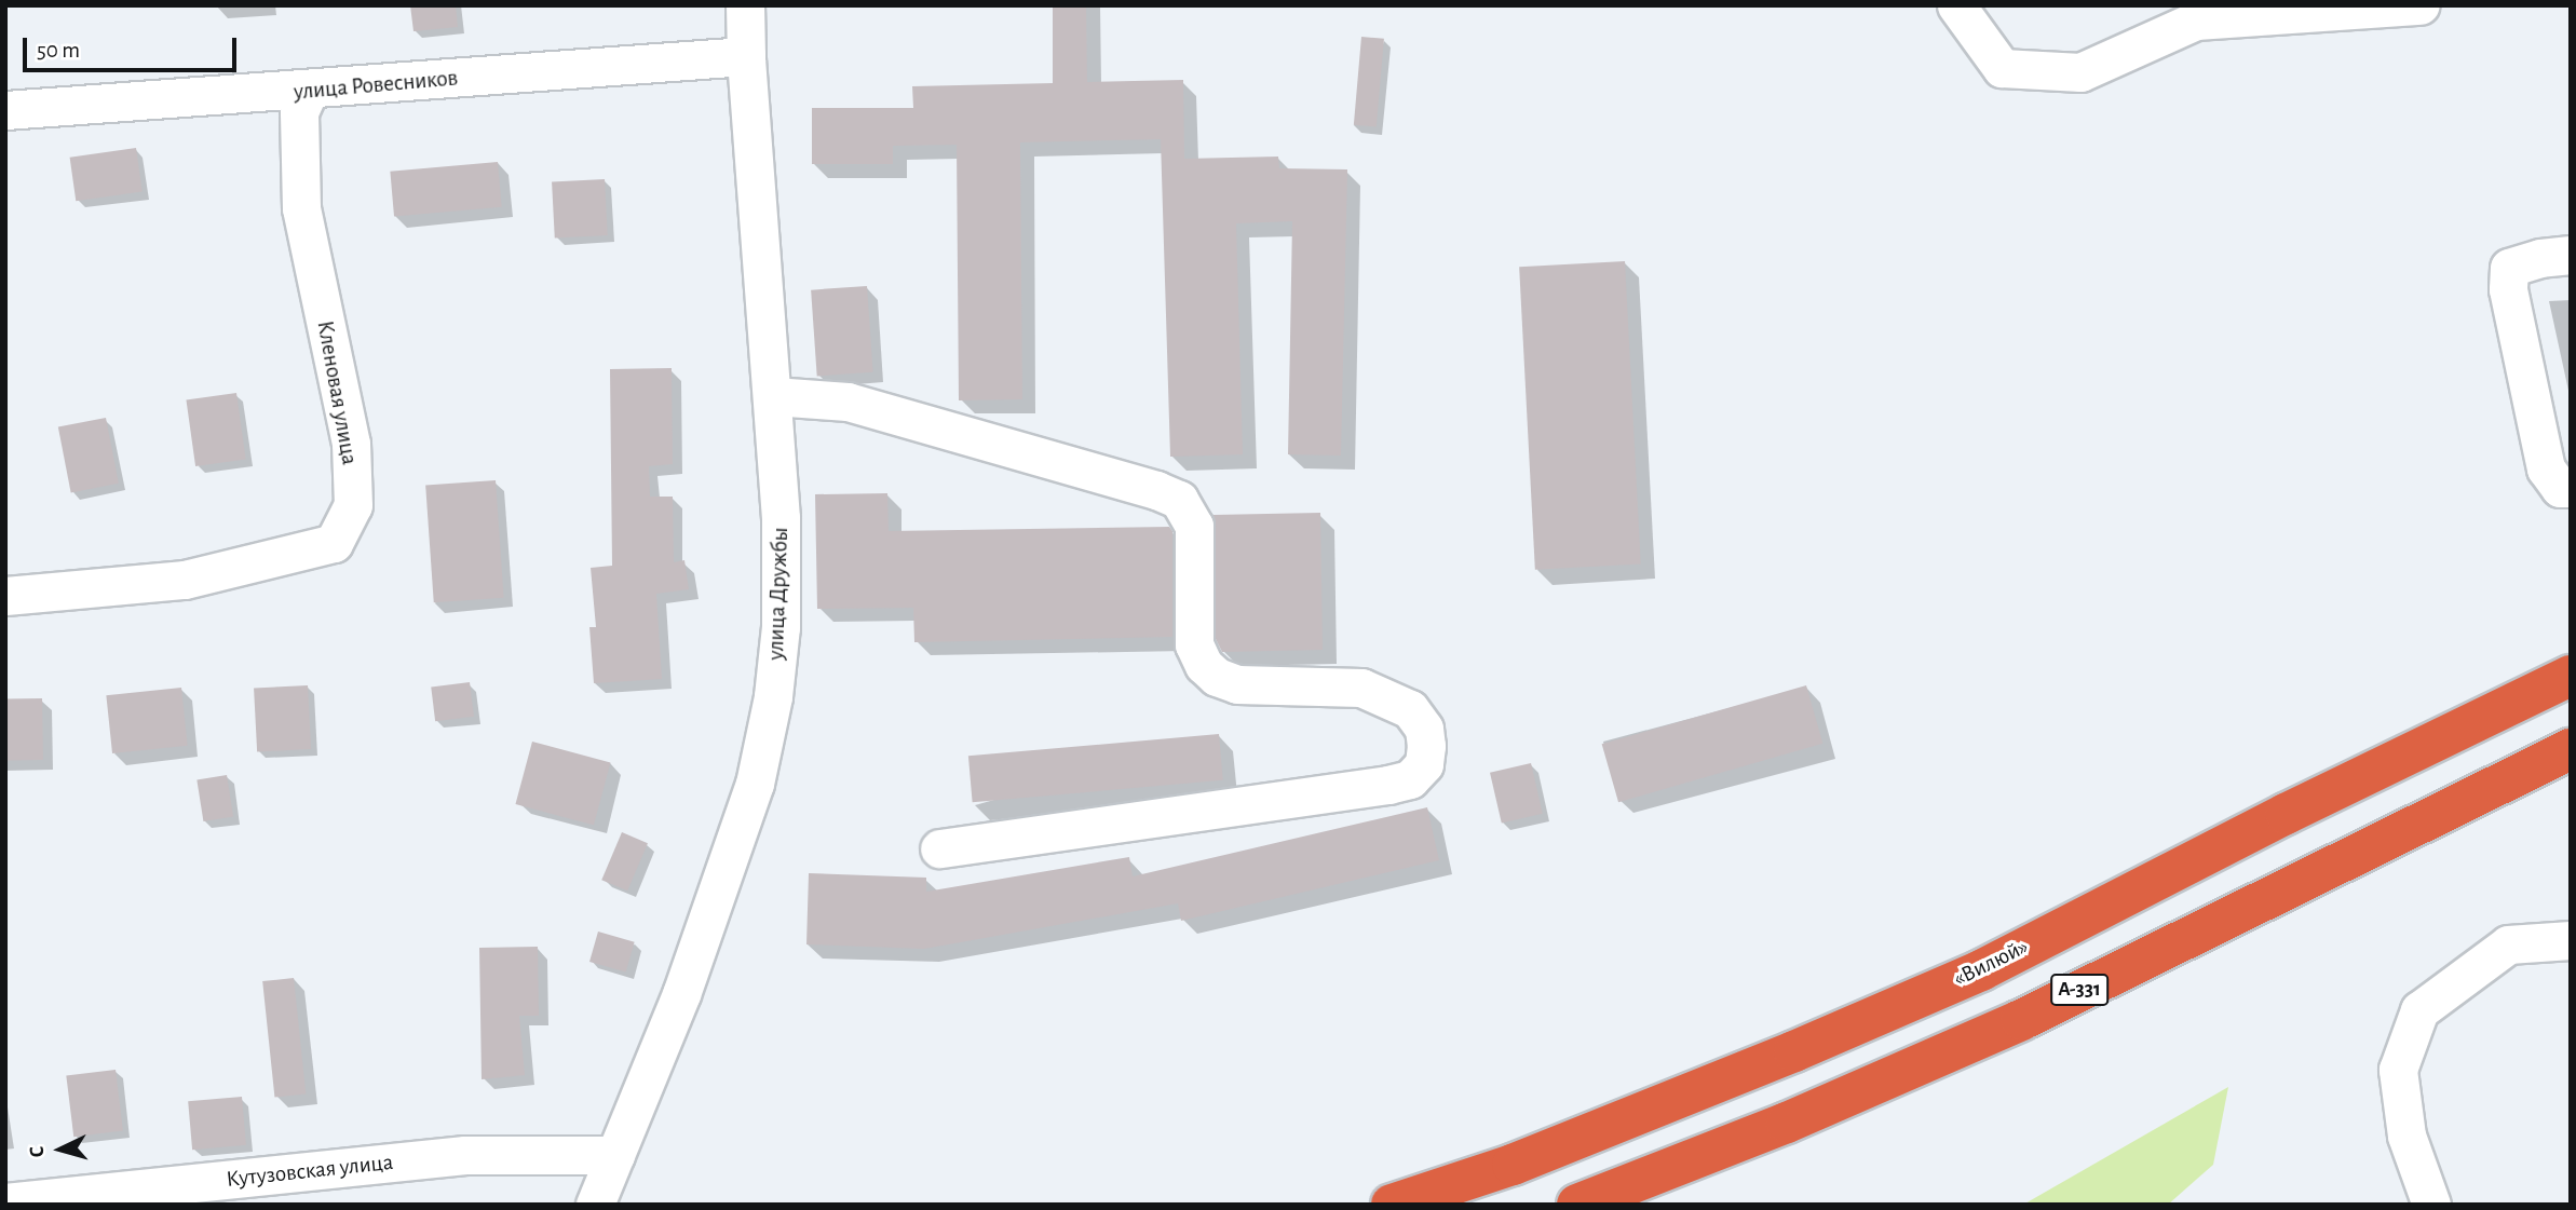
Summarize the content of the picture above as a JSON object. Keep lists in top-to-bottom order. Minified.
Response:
{"streets":{"highway":["«Вилюй»","А-331"],"street":["улица Ровесников","Кленовая улица","улица Дружбы","Кутузовская улица"]},"crossings":[["улица Ровесников","Кленовая улица"],["улица Ровесников","улица Дружбы"],["улица Дружбы","Кутузовская улица"]],"scale_bar":"50 m","north":"left"}
